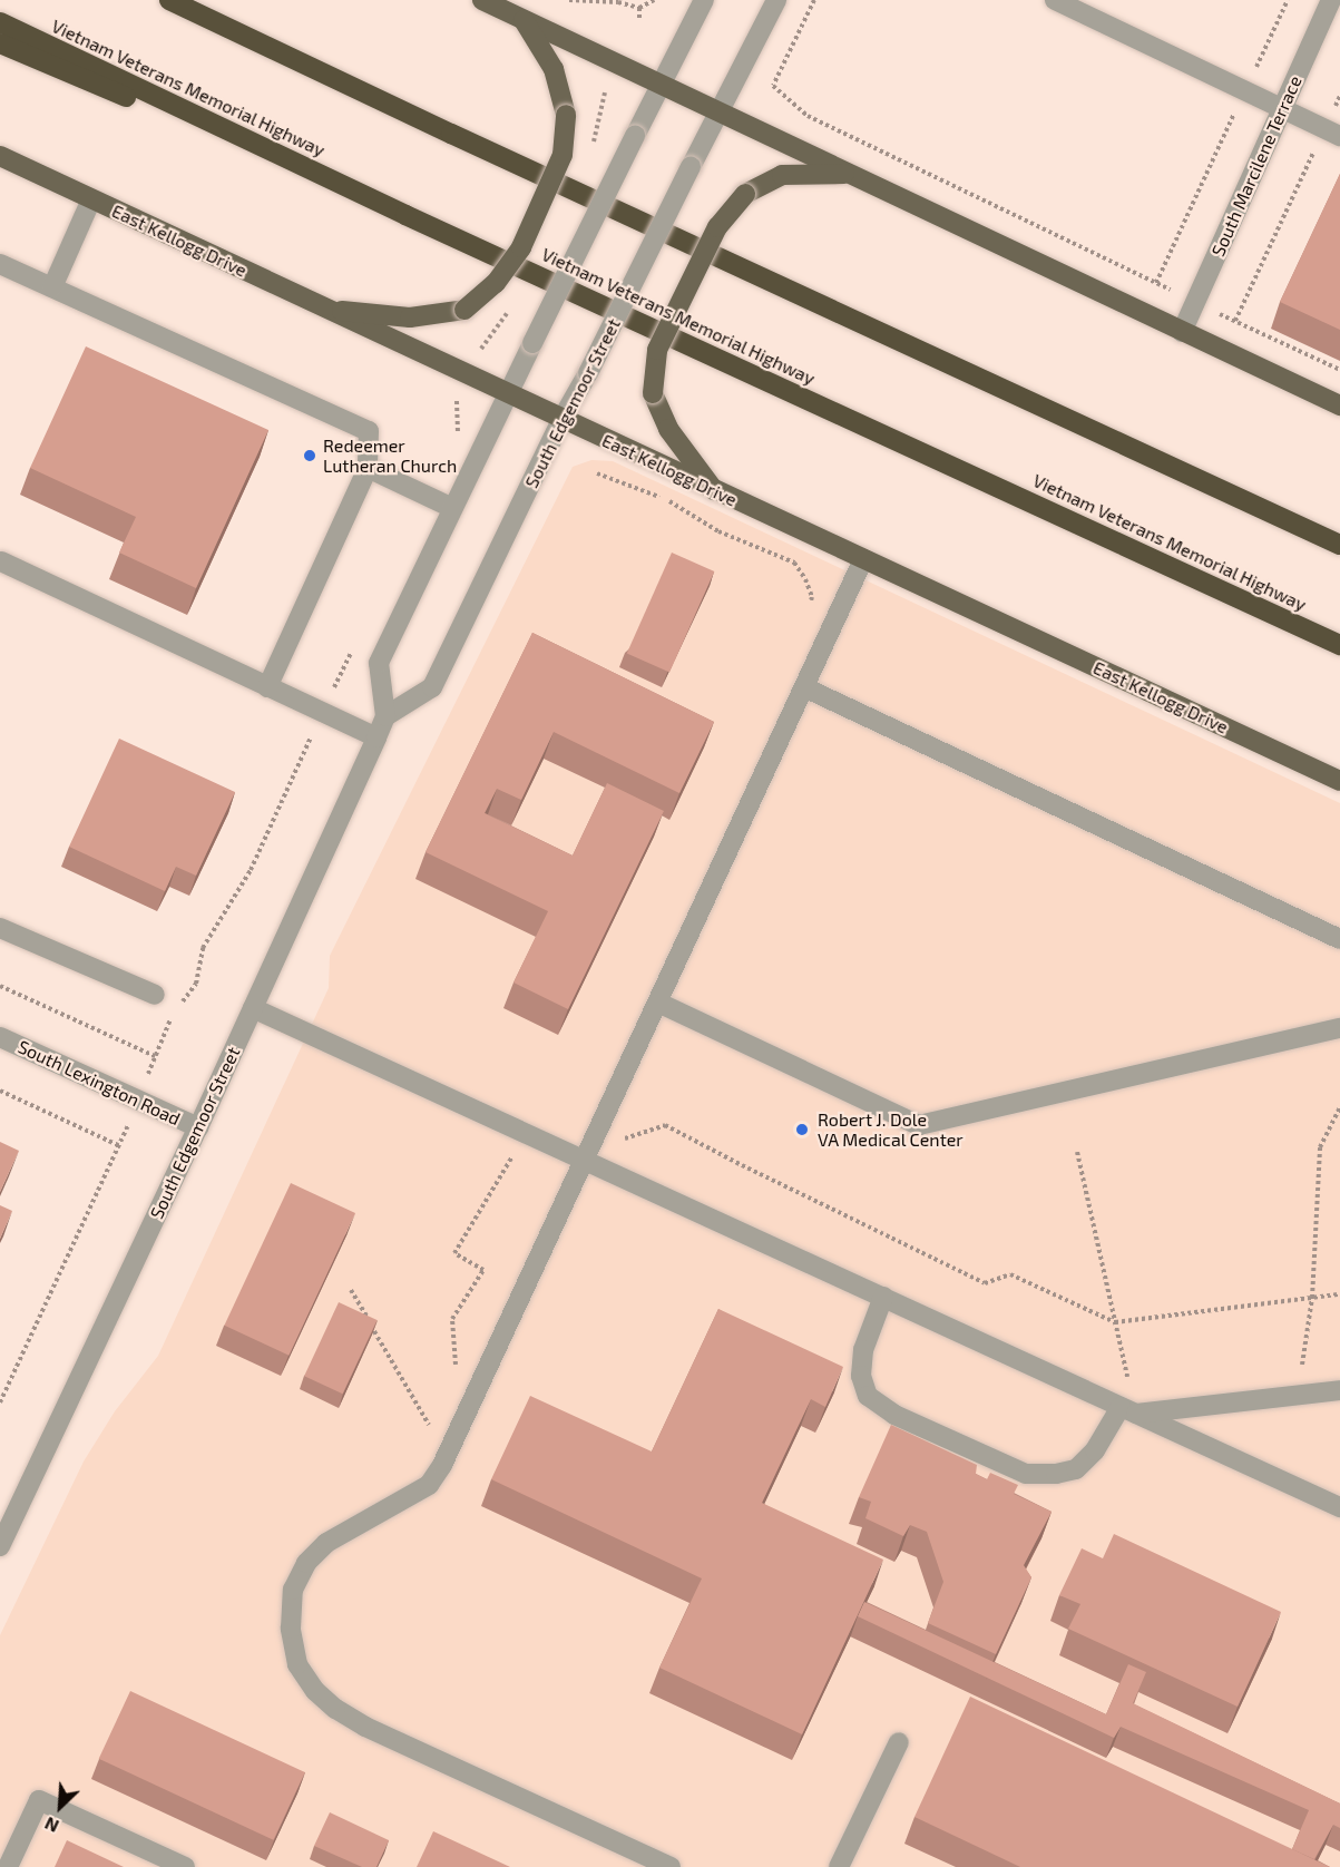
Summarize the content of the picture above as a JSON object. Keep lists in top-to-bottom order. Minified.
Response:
{"streets":{"highway":["Vietnam Veterans Memorial Highway"],"main road":["East Kellogg Drive"],"street":["South Marcilene Terrace","South Edgemoor Street","South Lexington Road"]},"crossings":[["East Kellogg Drive","South Edgemoor Street"],["South Edgemoor Street","South Lexington Road"]],"places":["Redeemer Lutheran Church","Robert J. Dole VA Medical Center"],"north":"bottom left"}
